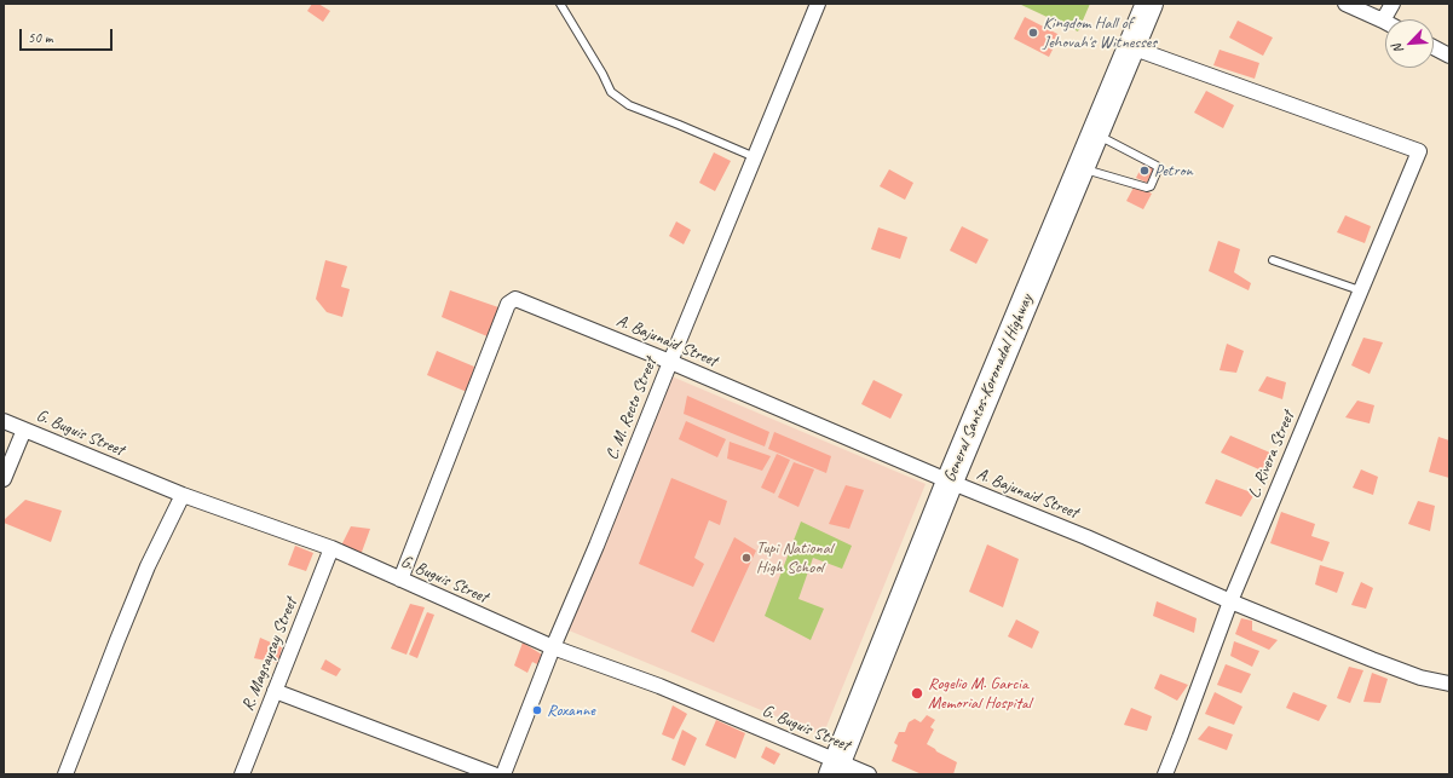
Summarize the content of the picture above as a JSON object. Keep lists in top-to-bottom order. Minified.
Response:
{"streets":{"highway":["General Santos-Koronadal Highway"],"street":["A. Bajunaid Street","C. M. Recto Street","G. Buguis Street","L. Rivera Street","R. Magsaysay Street"]},"crossings":[["A. Bajunaid Street","General Santos-Koronadal Highway"],["A. Bajunaid Street","C. M. Recto Street"],["A. Bajunaid Street","G. Buguis Street"],["A. Bajunaid Street","L. Rivera Street"],["General Santos-Koronadal Highway","G. Buguis Street"],["General Santos-Koronadal Highway","L. Rivera Street"],["C. M. Recto Street","G. Buguis Street"],["G. Buguis Street","R. Magsaysay Street"]],"places":["Kingdom Hall of Jehovah's Witnesses","Petron","Tupi National High School","Rogelio M. Garcia Memorial Hospital","Roxanne"],"scale_bar":"50 m","north":"bottom left"}
